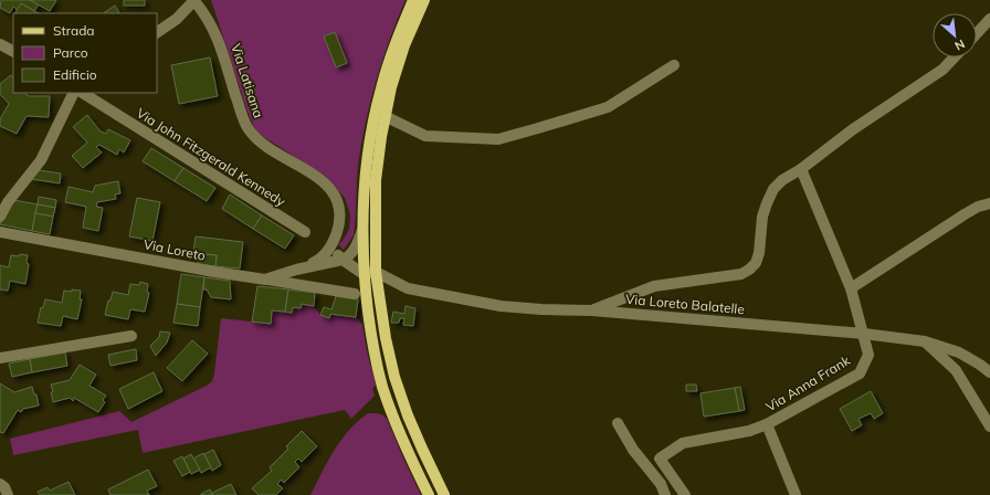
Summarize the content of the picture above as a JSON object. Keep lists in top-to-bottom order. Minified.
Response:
{"streets":{"street":["Via Latisana","Via John Fitzgerald Kennedy","Via Loreto","Via Loreto Balatelle","Via Anna Frank"]},"crossings":[["Via Latisana","Via Loreto"],["Via Loreto Balatelle","Via Anna Frank"]],"legend":["Strada","Parco","Edificio"],"north":"bottom right"}
